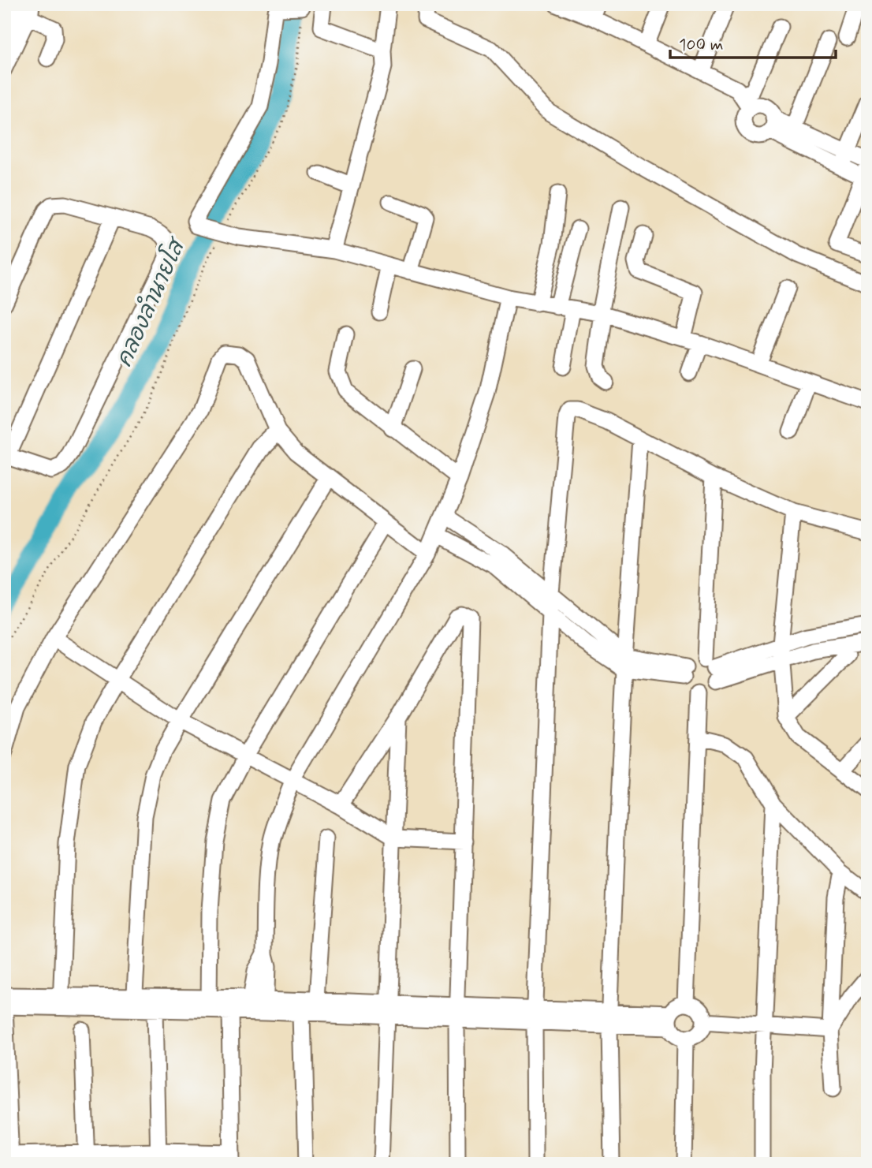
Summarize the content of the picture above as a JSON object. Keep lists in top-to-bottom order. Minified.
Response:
{"water":["คลองลำนายโส"],"scale_bar":"100 m"}
